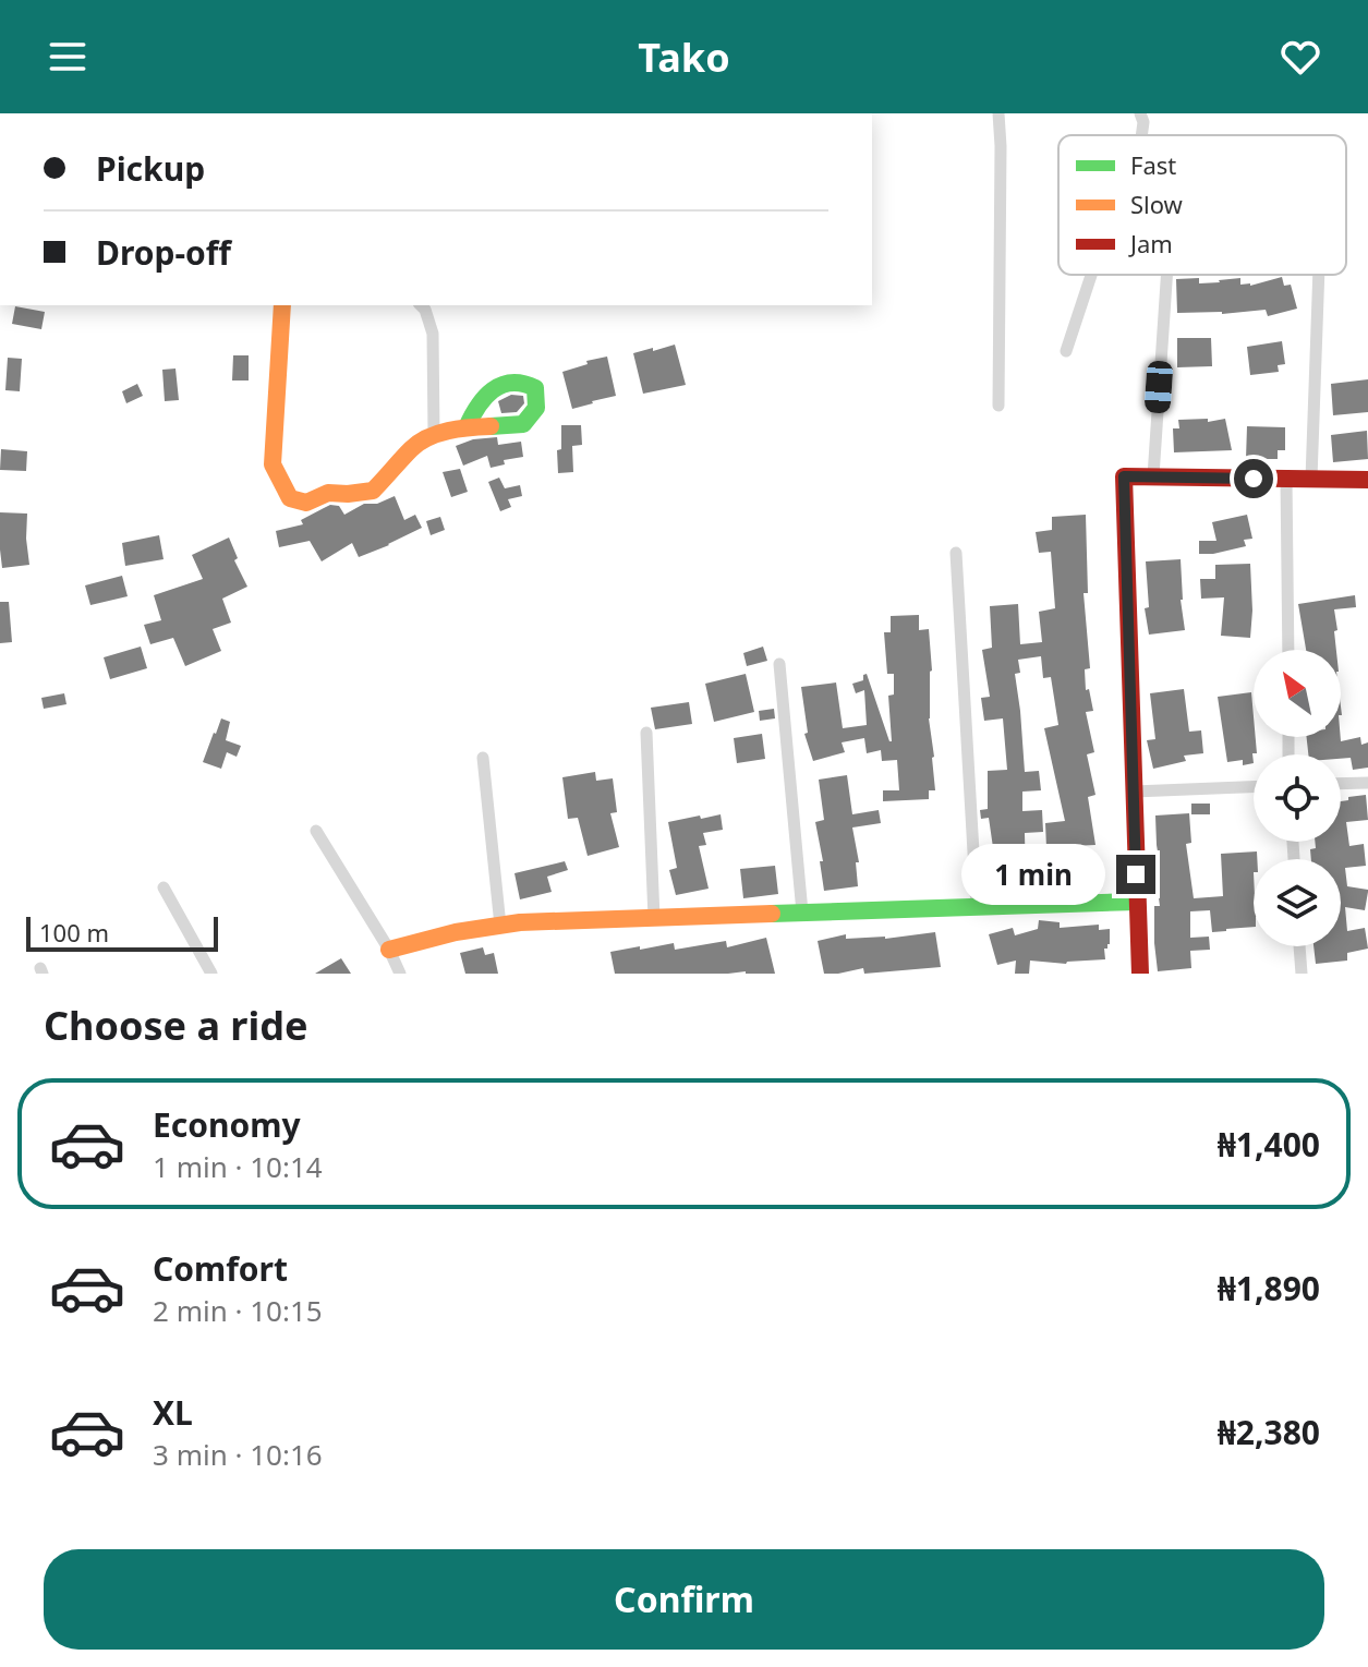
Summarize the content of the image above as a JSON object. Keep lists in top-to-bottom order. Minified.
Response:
{"legend":["Fast","Slow","Jam"],"scale_bar":"100 m","north":"top left","page":{"header":"Tako","banner":["Pickup","Drop-off"],"bubble":"1 min","scale":"100 m","heading":"Choose a ride","list":[{"name":"Economy","note":"1 min · 10:14","value":"₦1,400"},{"name":"Comfort","note":"2 min · 10:15","value":"₦1,890"},{"name":"XL","note":"3 min · 10:16","value":"₦2,380"}],"buttons":"Confirm"}}
